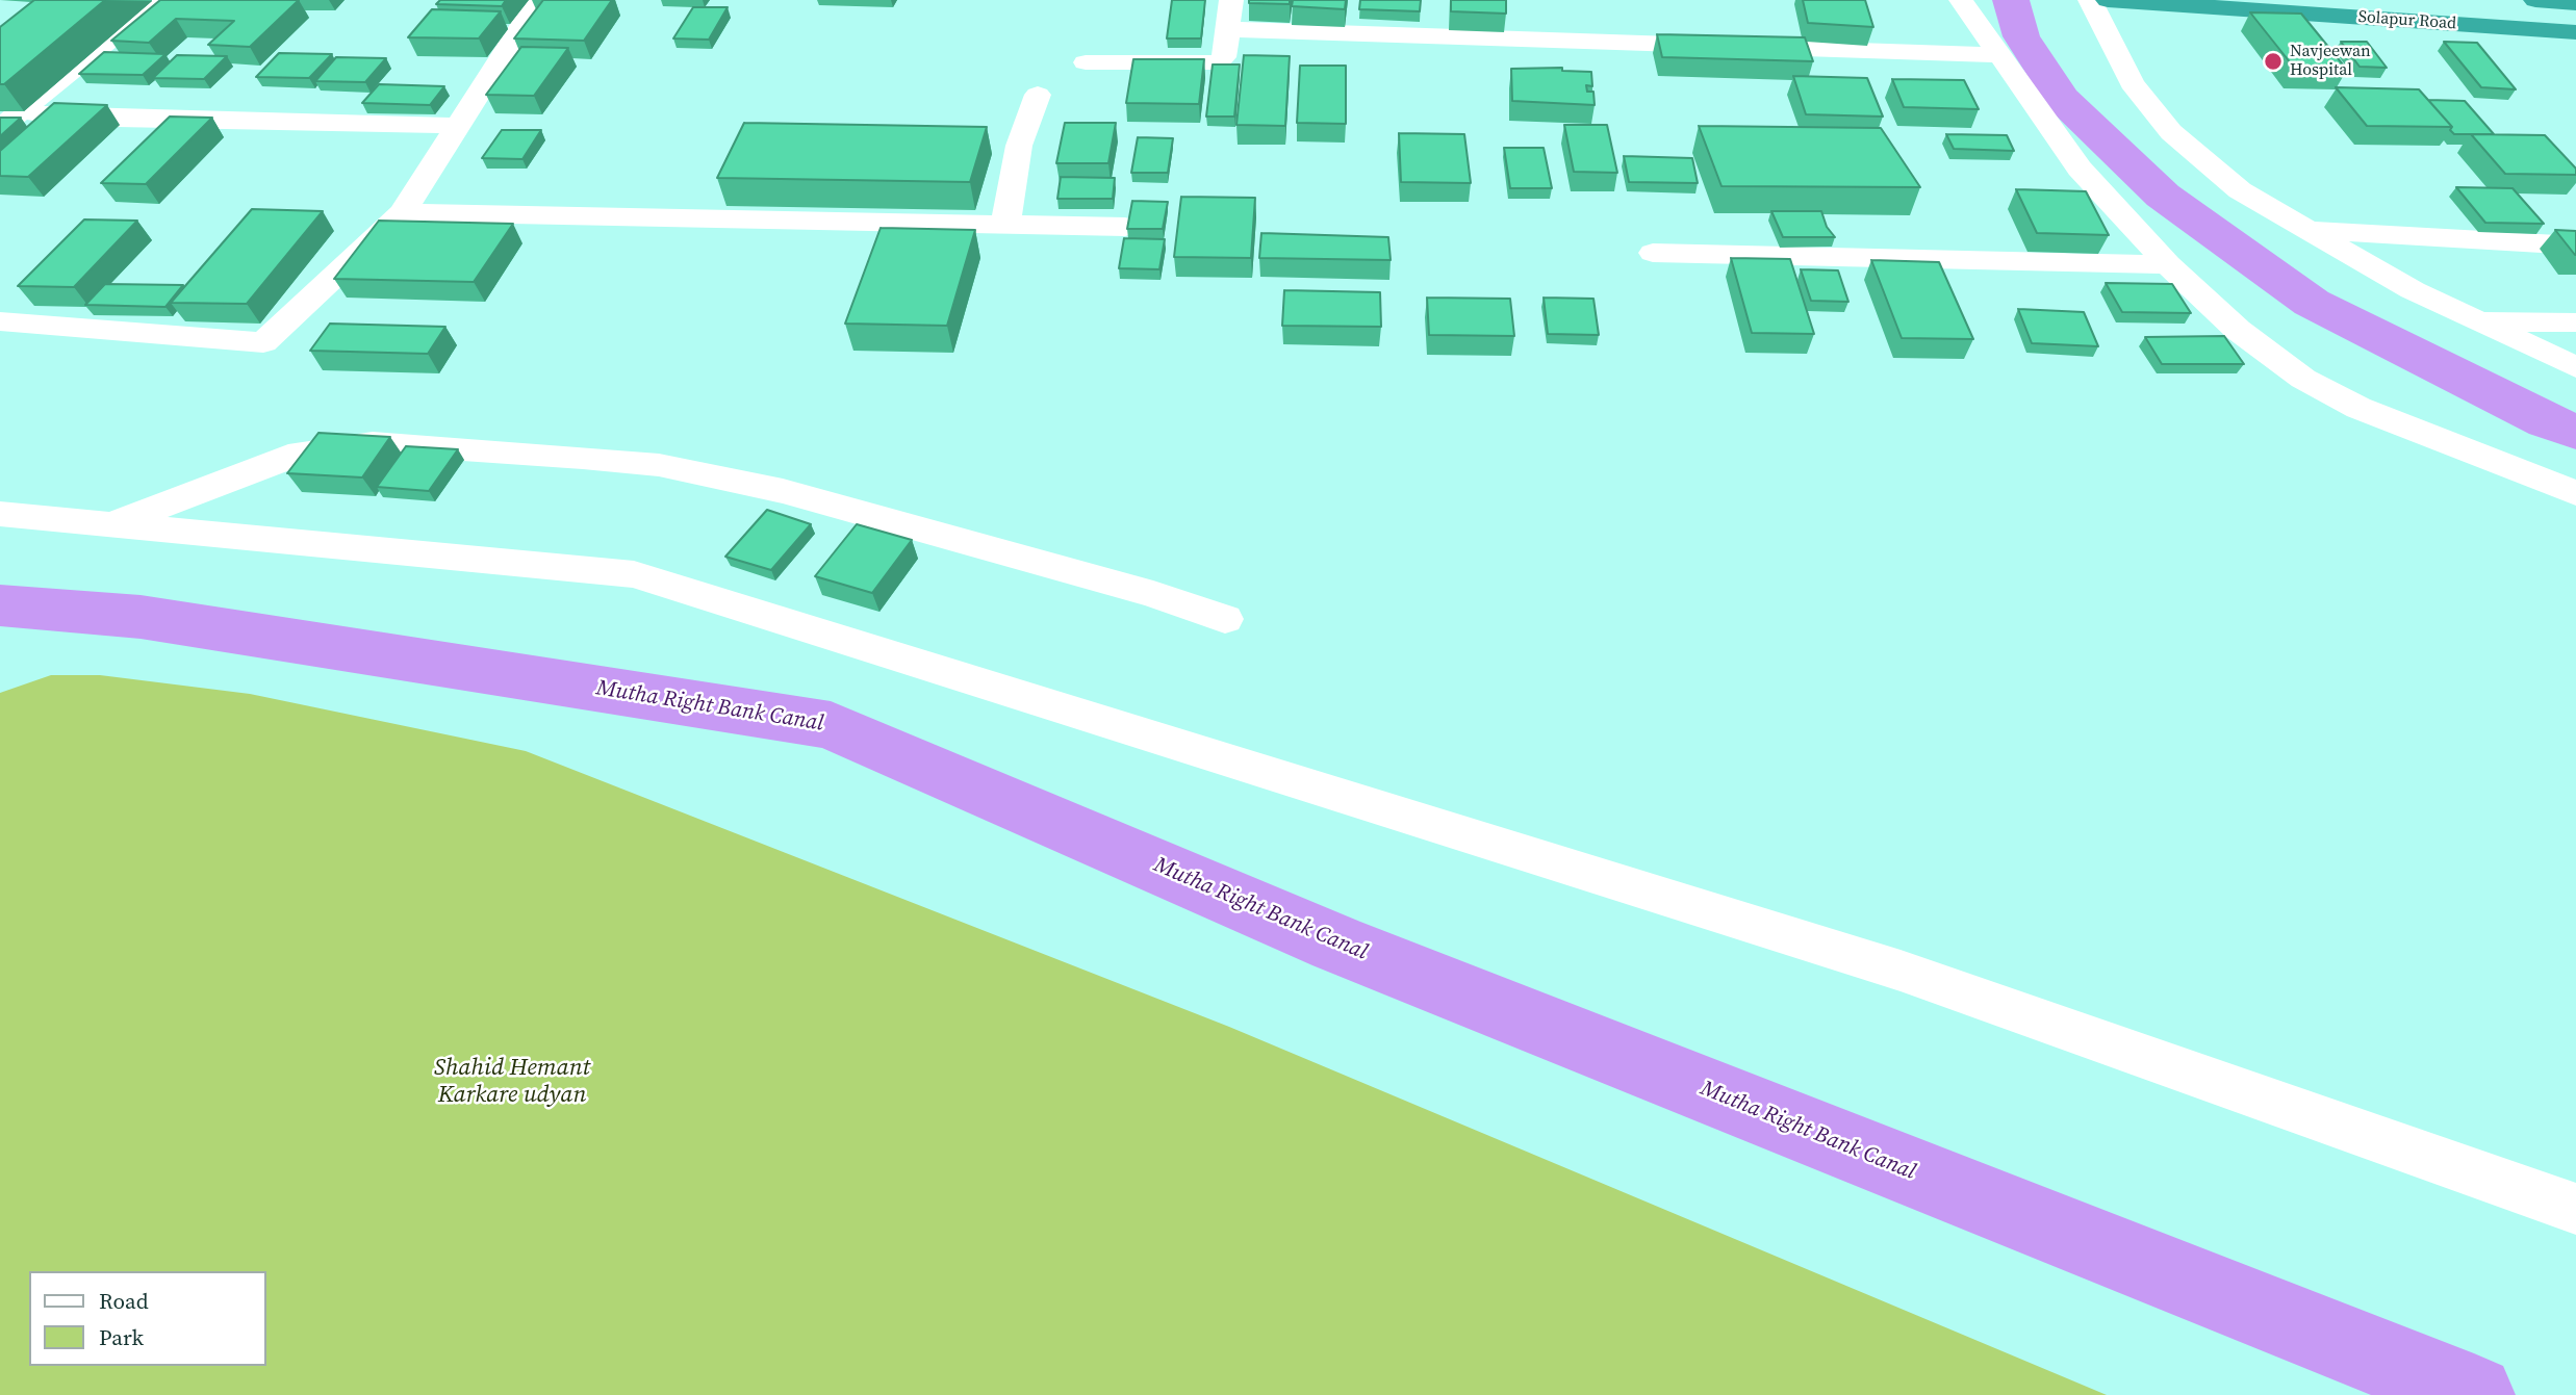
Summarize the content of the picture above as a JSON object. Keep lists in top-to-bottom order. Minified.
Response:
{"streets":{"highway":["Solapur Road"]},"water":["Mutha Right Bank Canal"],"parks":["Shahid Hemant Karkare udyan"],"places":["Navjeewan Hospital"],"legend":["Road","Park"]}
